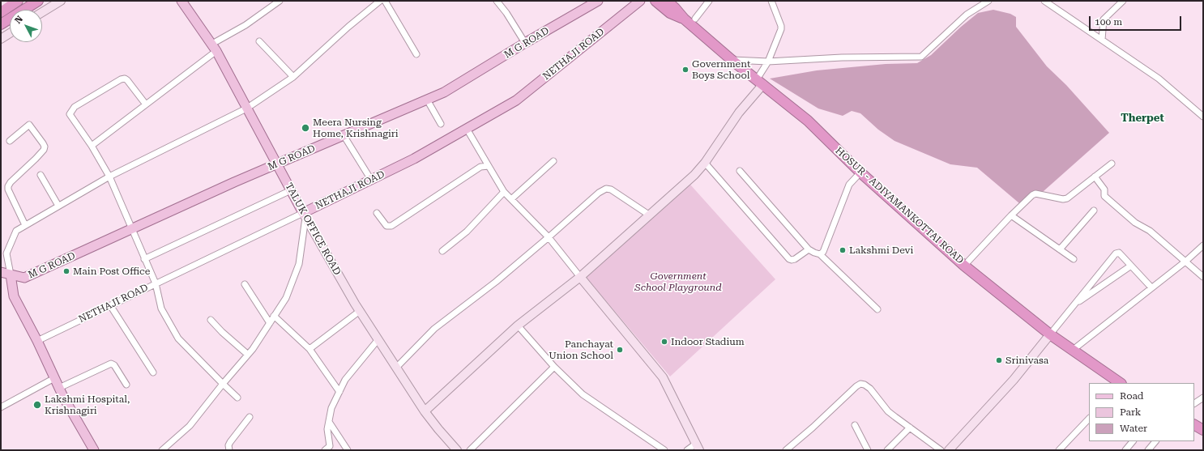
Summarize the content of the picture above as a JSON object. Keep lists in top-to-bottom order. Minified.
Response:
{"streets":{"highway":["HOSUR - ADIYAMANKOTTAI ROAD"],"main road":["M G ROAD","NETHAJI ROAD","TALUK OFFICE ROAD"]},"crossings":[["M G ROAD","TALUK OFFICE ROAD"],["NETHAJI ROAD","TALUK OFFICE ROAD"]],"districts":["Therpet"],"parks":["Government School Playground"],"places":["Government Boys School","Meera Nursing Home, Krishnagiri","Lakshmi Devi","Main Post Office","Indoor Stadium","Panchayat Union School","Srinivasa","Lakshmi Hospital, Krishnagiri"],"legend":["Road","Park","Water"],"scale_bar":"100 m","north":"top left"}
